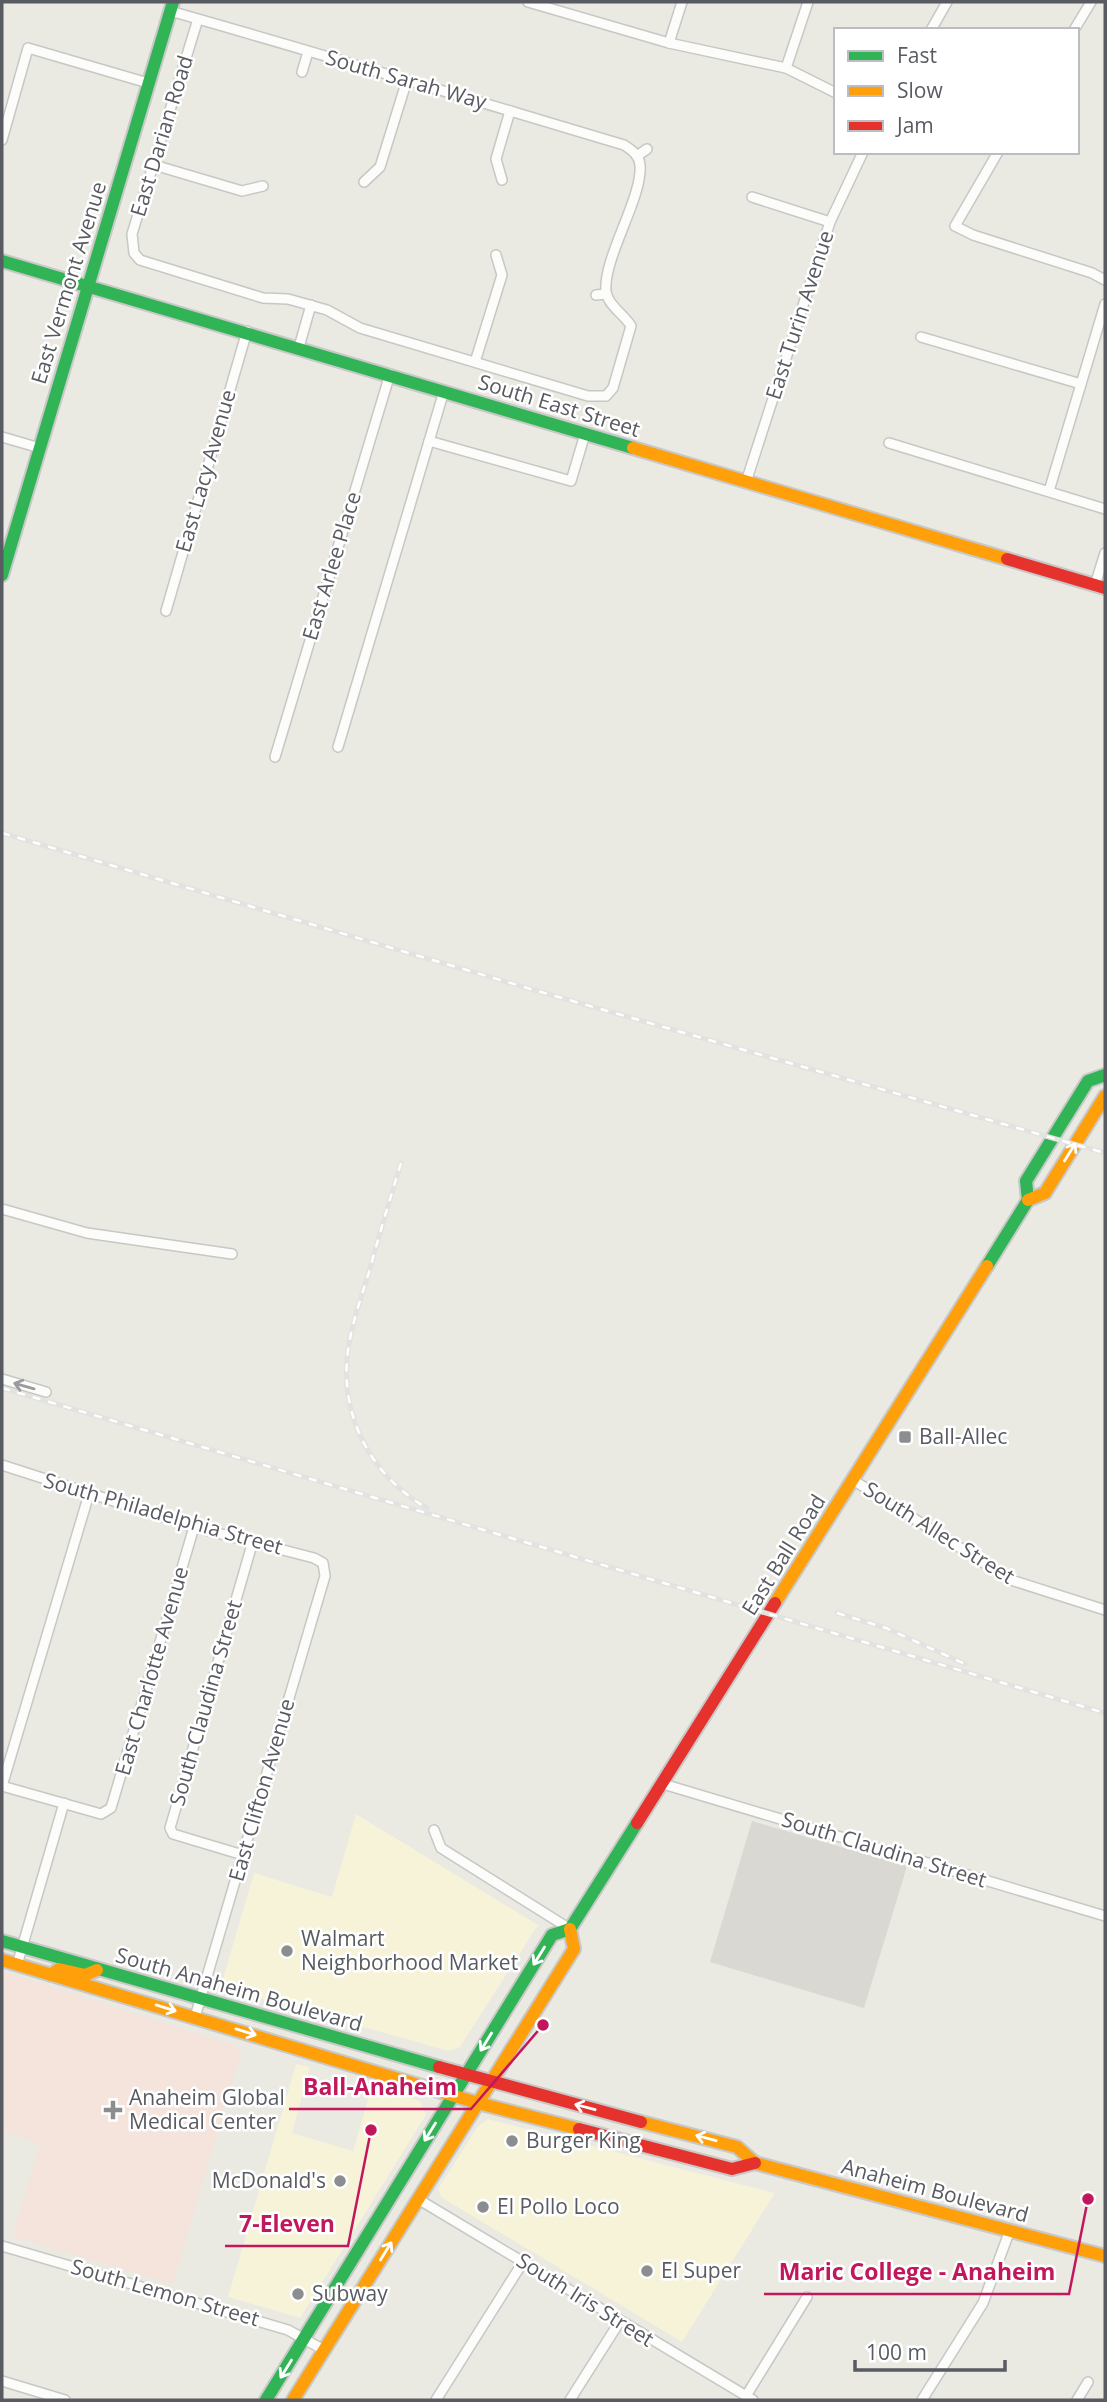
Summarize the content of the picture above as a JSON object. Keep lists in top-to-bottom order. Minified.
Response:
{"streets":{"main road":["East Vermont Avenue","South East Street","East Ball Road","South Anaheim Boulevard","Anaheim Boulevard"],"street":["South Sarah Way","East Darian Road","East Turin Avenue","East Lacy Avenue","East Arlee Place","South Philadelphia Street","South Allec Street","East Charlotte Avenue","South Claudina Street","East Clifton Avenue","South Lemon Street","South Iris Street"]},"crossings":[["South Sarah Way","East Darian Road"],["South Sarah Way","East Vermont Avenue"],["East Vermont Avenue","South East Street"],["East Turin Avenue","South East Street"],["South East Street","East Lacy Avenue"],["South East Street","East Arlee Place"],["South Philadelphia Street","East Charlotte Avenue"],["South Philadelphia Street","South Claudina Street"],["South Philadelphia Street","East Clifton Avenue"],["South Allec Street","East Ball Road"],["East Ball Road","South Claudina Street"],["East Ball Road","South Anaheim Boulevard"],["East Ball Road","Anaheim Boulevard"],["East Ball Road","South Lemon Street"],["East Ball Road","South Iris Street"],["South Claudina Street","East Clifton Avenue"],["East Clifton Avenue","South Anaheim Boulevard"],["South Anaheim Boulevard","Anaheim Boulevard"]],"places":{"transit":["Ball-Allec"],"other":["Walmart Neighborhood Market","Ball-Anaheim","7-Eleven","Burger King","McDonald's","Maric College - Anaheim","El Pollo Loco","El Super","Subway"],"health":["Anaheim Global Medical Center"]},"legend":["Fast","Slow","Jam"],"scale_bar":"100 m"}
